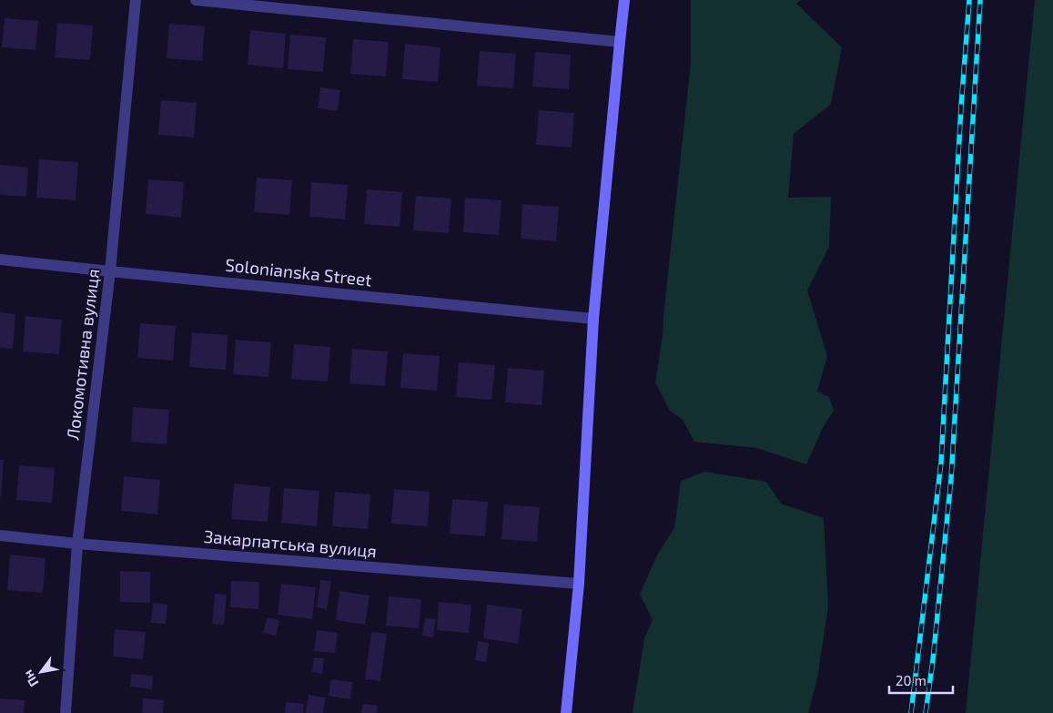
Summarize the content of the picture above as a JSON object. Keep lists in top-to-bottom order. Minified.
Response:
{"streets":{"street":["Solonianska Street","Локомотивна вулиця","Закарпатська вулиця"]},"crossings":[["Solonianska Street","Локомотивна вулиця"],["Локомотивна вулиця","Закарпатська вулиця"]],"scale_bar":"20 m","north":"bottom left"}
